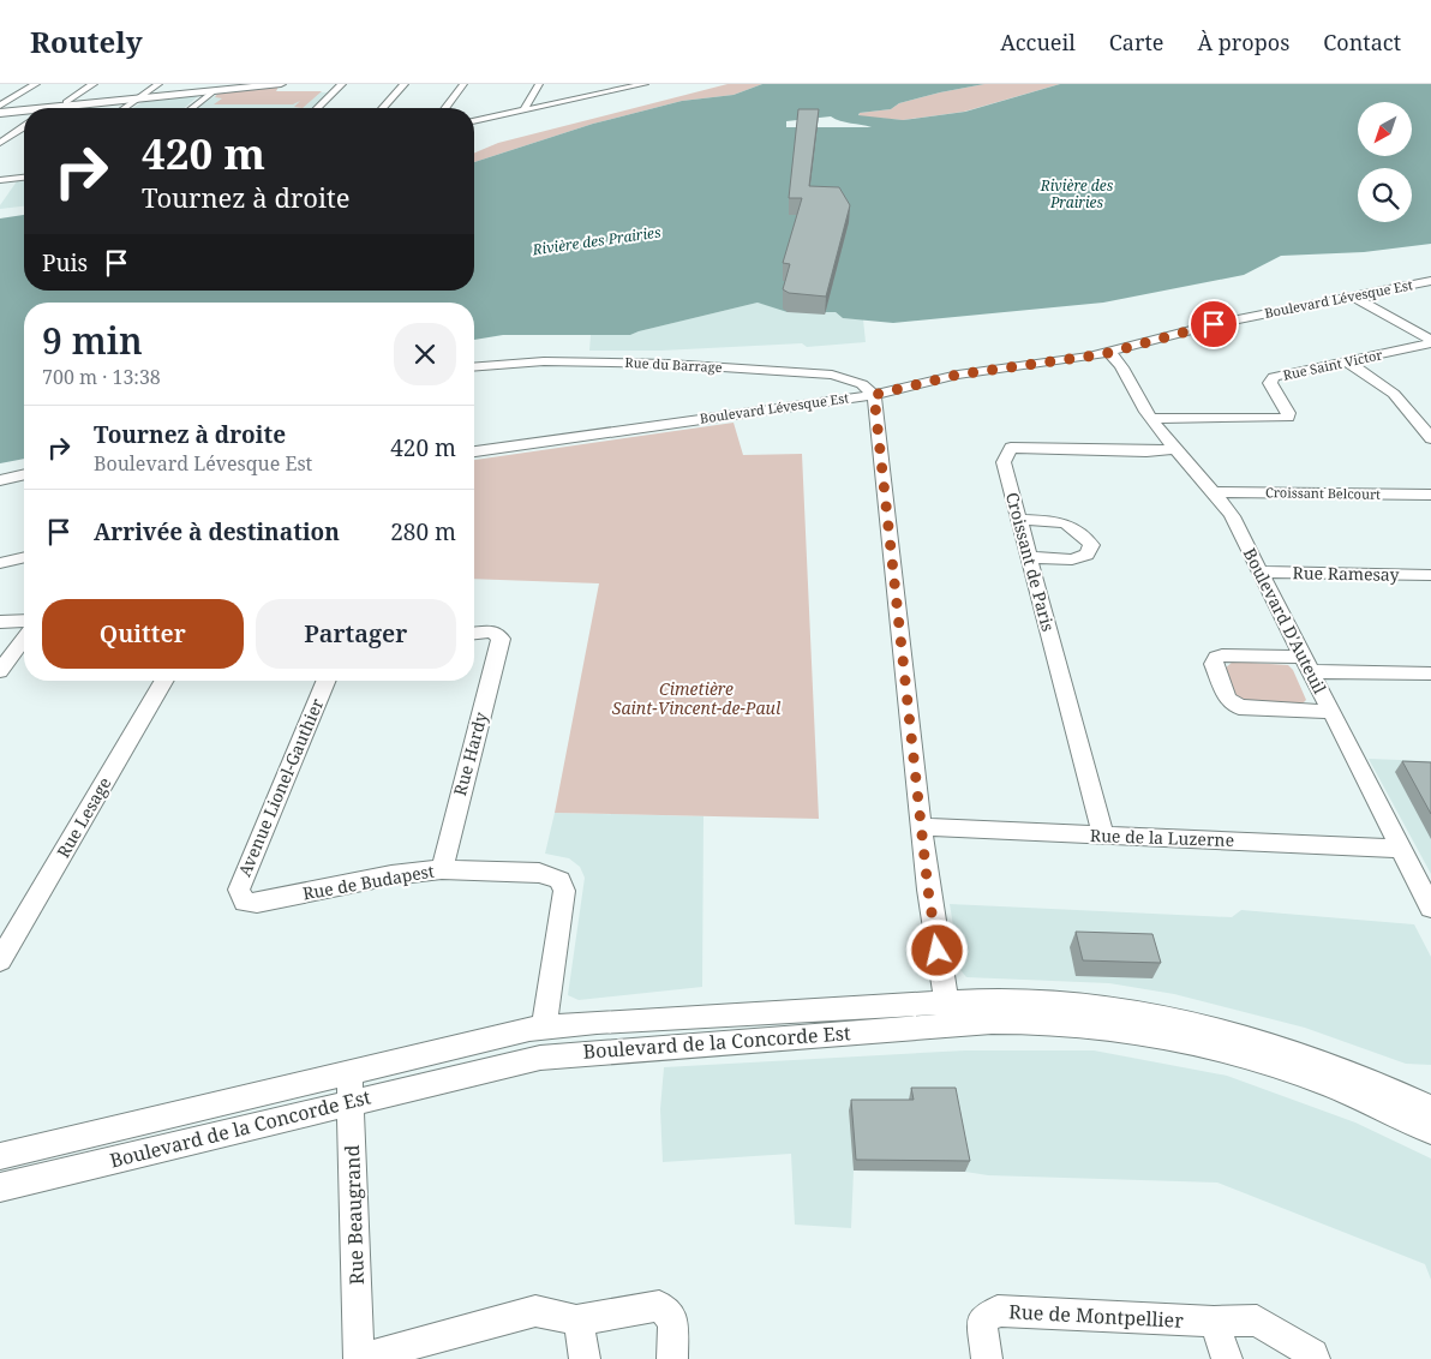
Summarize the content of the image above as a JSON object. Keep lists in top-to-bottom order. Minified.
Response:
{"streets":{"street":["Boulevard Lévesque Est","Rue du Barrage","Rue Saint Victor","Croissant Belcourt","Croissant de Paris","Rue Ramesay","Boulevard D'Auteuil","Rue Hardy","Avenue Lionel-Gauthier","Rue Lesage","Rue de la Luzerne","Rue de Budapest","Boulevard de la Concorde Est","Rue Beaugrand","Rue de Montpellier"]},"crossings":[["Boulevard Lévesque Est","Rue du Barrage"],["Boulevard Lévesque Est","Boulevard D'Auteuil"],["Rue Saint Victor","Boulevard D'Auteuil"],["Croissant Belcourt","Boulevard D'Auteuil"],["Croissant de Paris","Boulevard D'Auteuil"],["Croissant de Paris","Rue de la Luzerne"],["Rue Ramesay","Boulevard D'Auteuil"],["Boulevard D'Auteuil","Rue de la Luzerne"],["Rue Hardy","Rue de Budapest"],["Avenue Lionel-Gauthier","Rue de Budapest"],["Rue de Budapest","Boulevard de la Concorde Est"],["Boulevard de la Concorde Est","Rue Beaugrand"]],"water":["Rivière des Prairies"],"parks":["Cimetière Saint-Vincent-de-Paul"],"north":"bottom left","page":{"header":"Routely","nav":["Accueil","Carte","À propos","Contact"],"turn":["420 m","Tournez à droite"],"then":"Puis","heading":["9 min","700 m · 13:38"],"list":[{"name":"Tournez à droite","note":"Boulevard Lévesque Est","value":"420 m"},{"name":"Arrivée à destination","value":"280 m"}],"buttons":["Quitter","Partager"]}}
